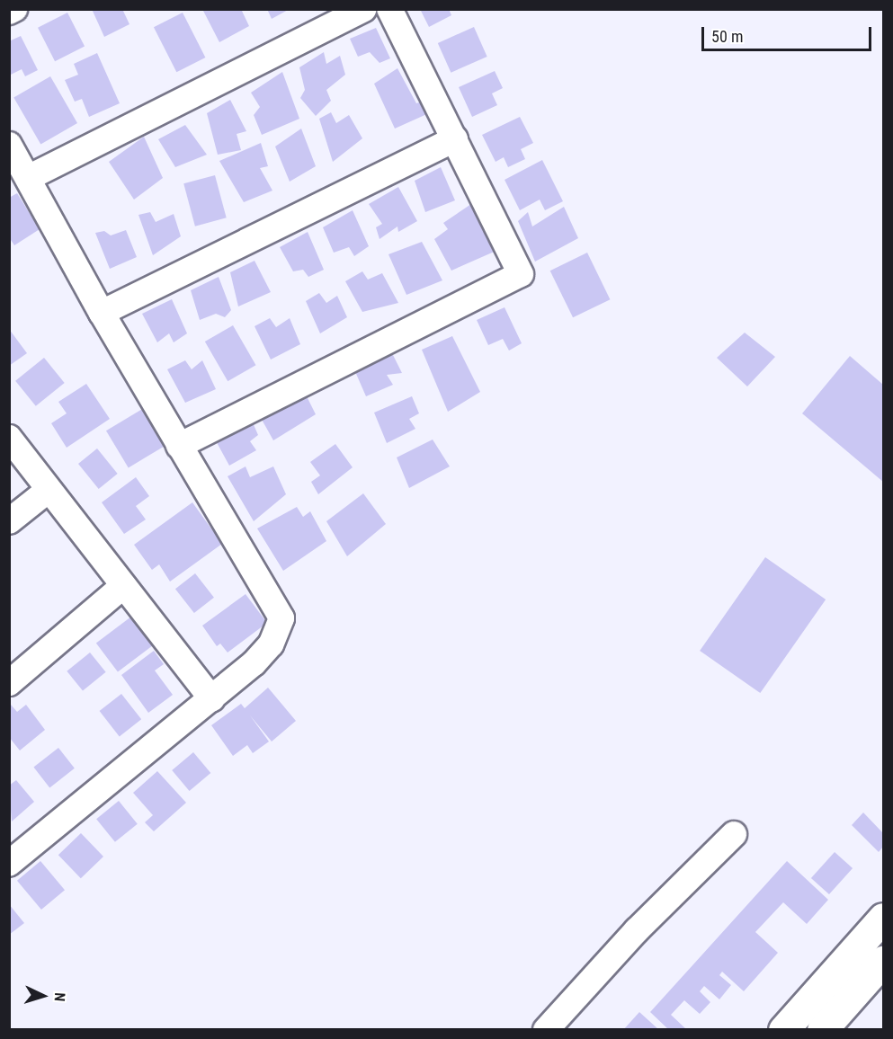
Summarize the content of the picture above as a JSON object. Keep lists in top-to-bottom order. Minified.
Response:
{"scale_bar":"50 m","north":"right"}
